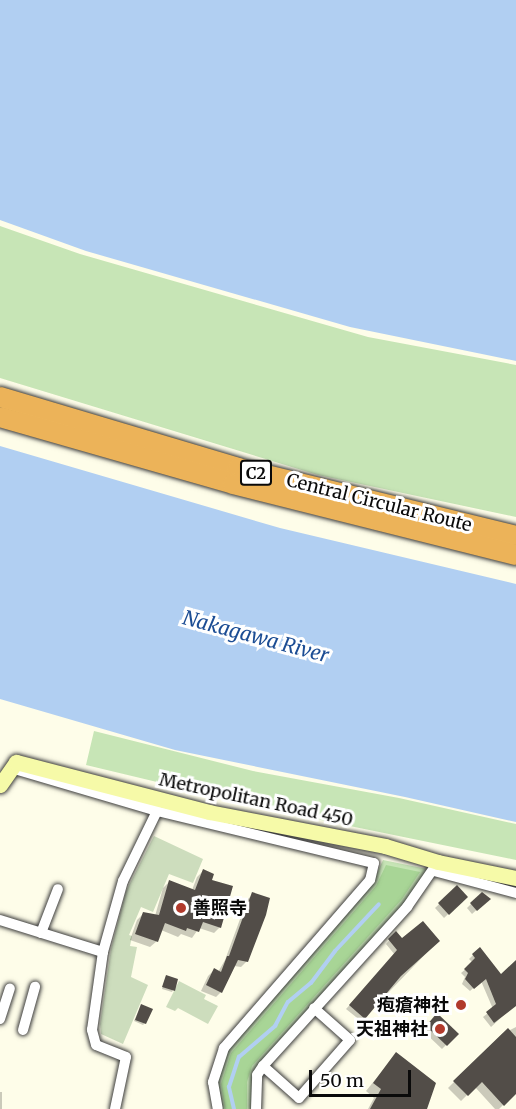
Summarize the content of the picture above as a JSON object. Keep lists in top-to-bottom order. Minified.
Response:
{"streets":{"highway":["C2","Central Circular Route"],"main road":["Metropolitan Road 450"]},"water":["Nakagawa River"],"places":["善照寺","疱瘡神社","天祖神社"],"scale_bar":"50 m"}
